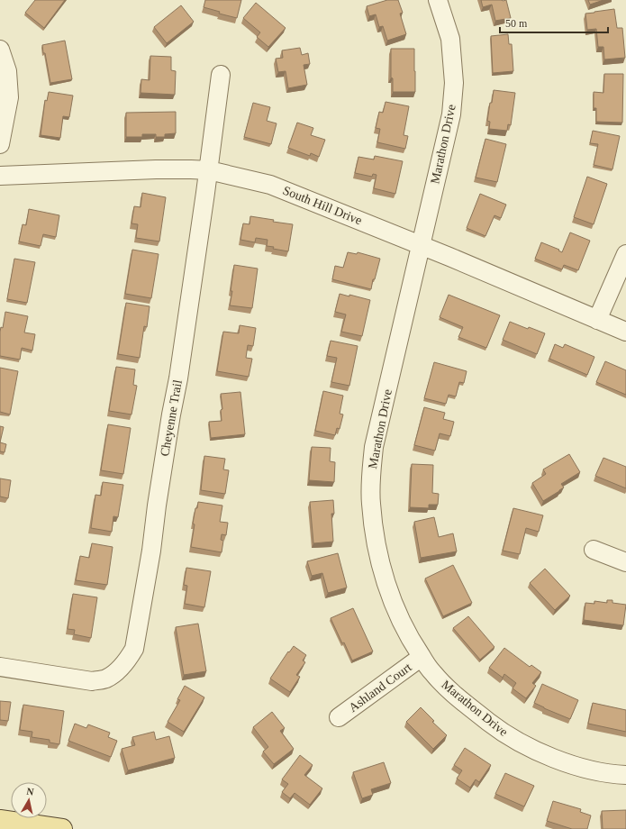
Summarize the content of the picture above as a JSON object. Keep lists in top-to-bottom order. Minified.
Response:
{"streets":{"street":["Marathon Drive","South Hill Drive","Cheyenne Trail","Ashland Court"]},"crossings":[["Marathon Drive","South Hill Drive"],["Marathon Drive","Ashland Court"],["South Hill Drive","Cheyenne Trail"]],"scale_bar":"50 m","north":"top"}
